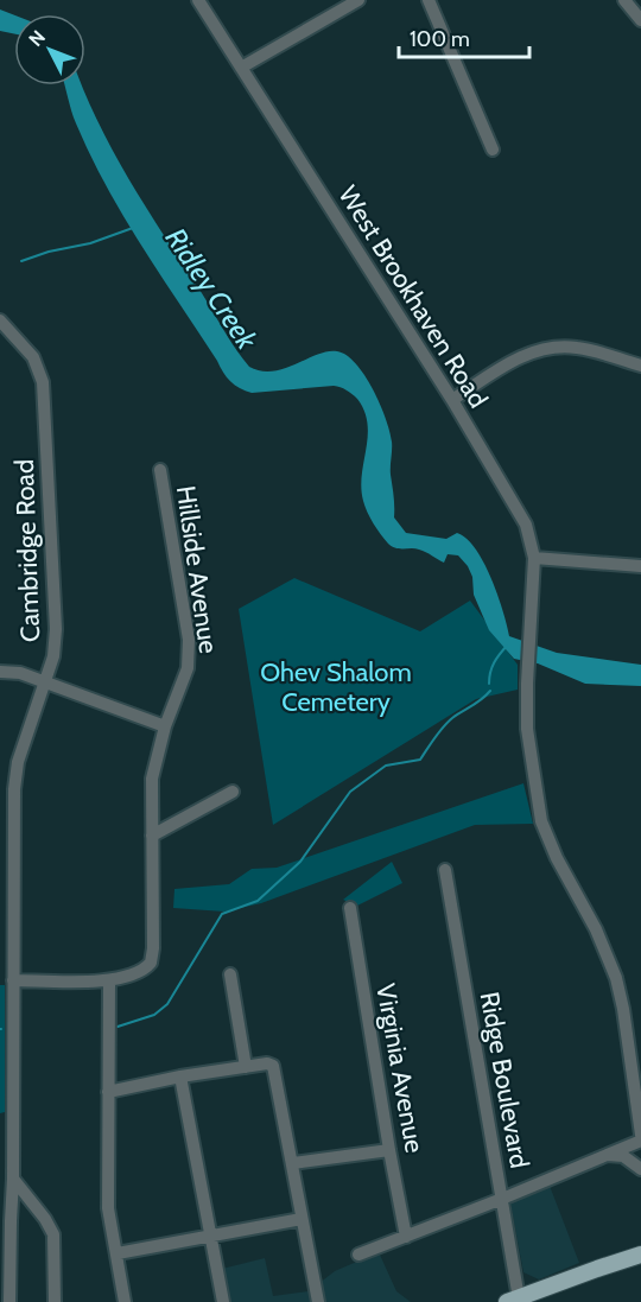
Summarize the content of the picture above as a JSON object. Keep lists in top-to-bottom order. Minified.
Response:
{"streets":{"street":["West Brookhaven Road","Cambridge Road","Hillside Avenue","Virginia Avenue","Ridge Boulevard"]},"water":["Ridley Creek"],"parks":["Ohev Shalom Cemetery"],"scale_bar":"100 m","north":"top left"}
